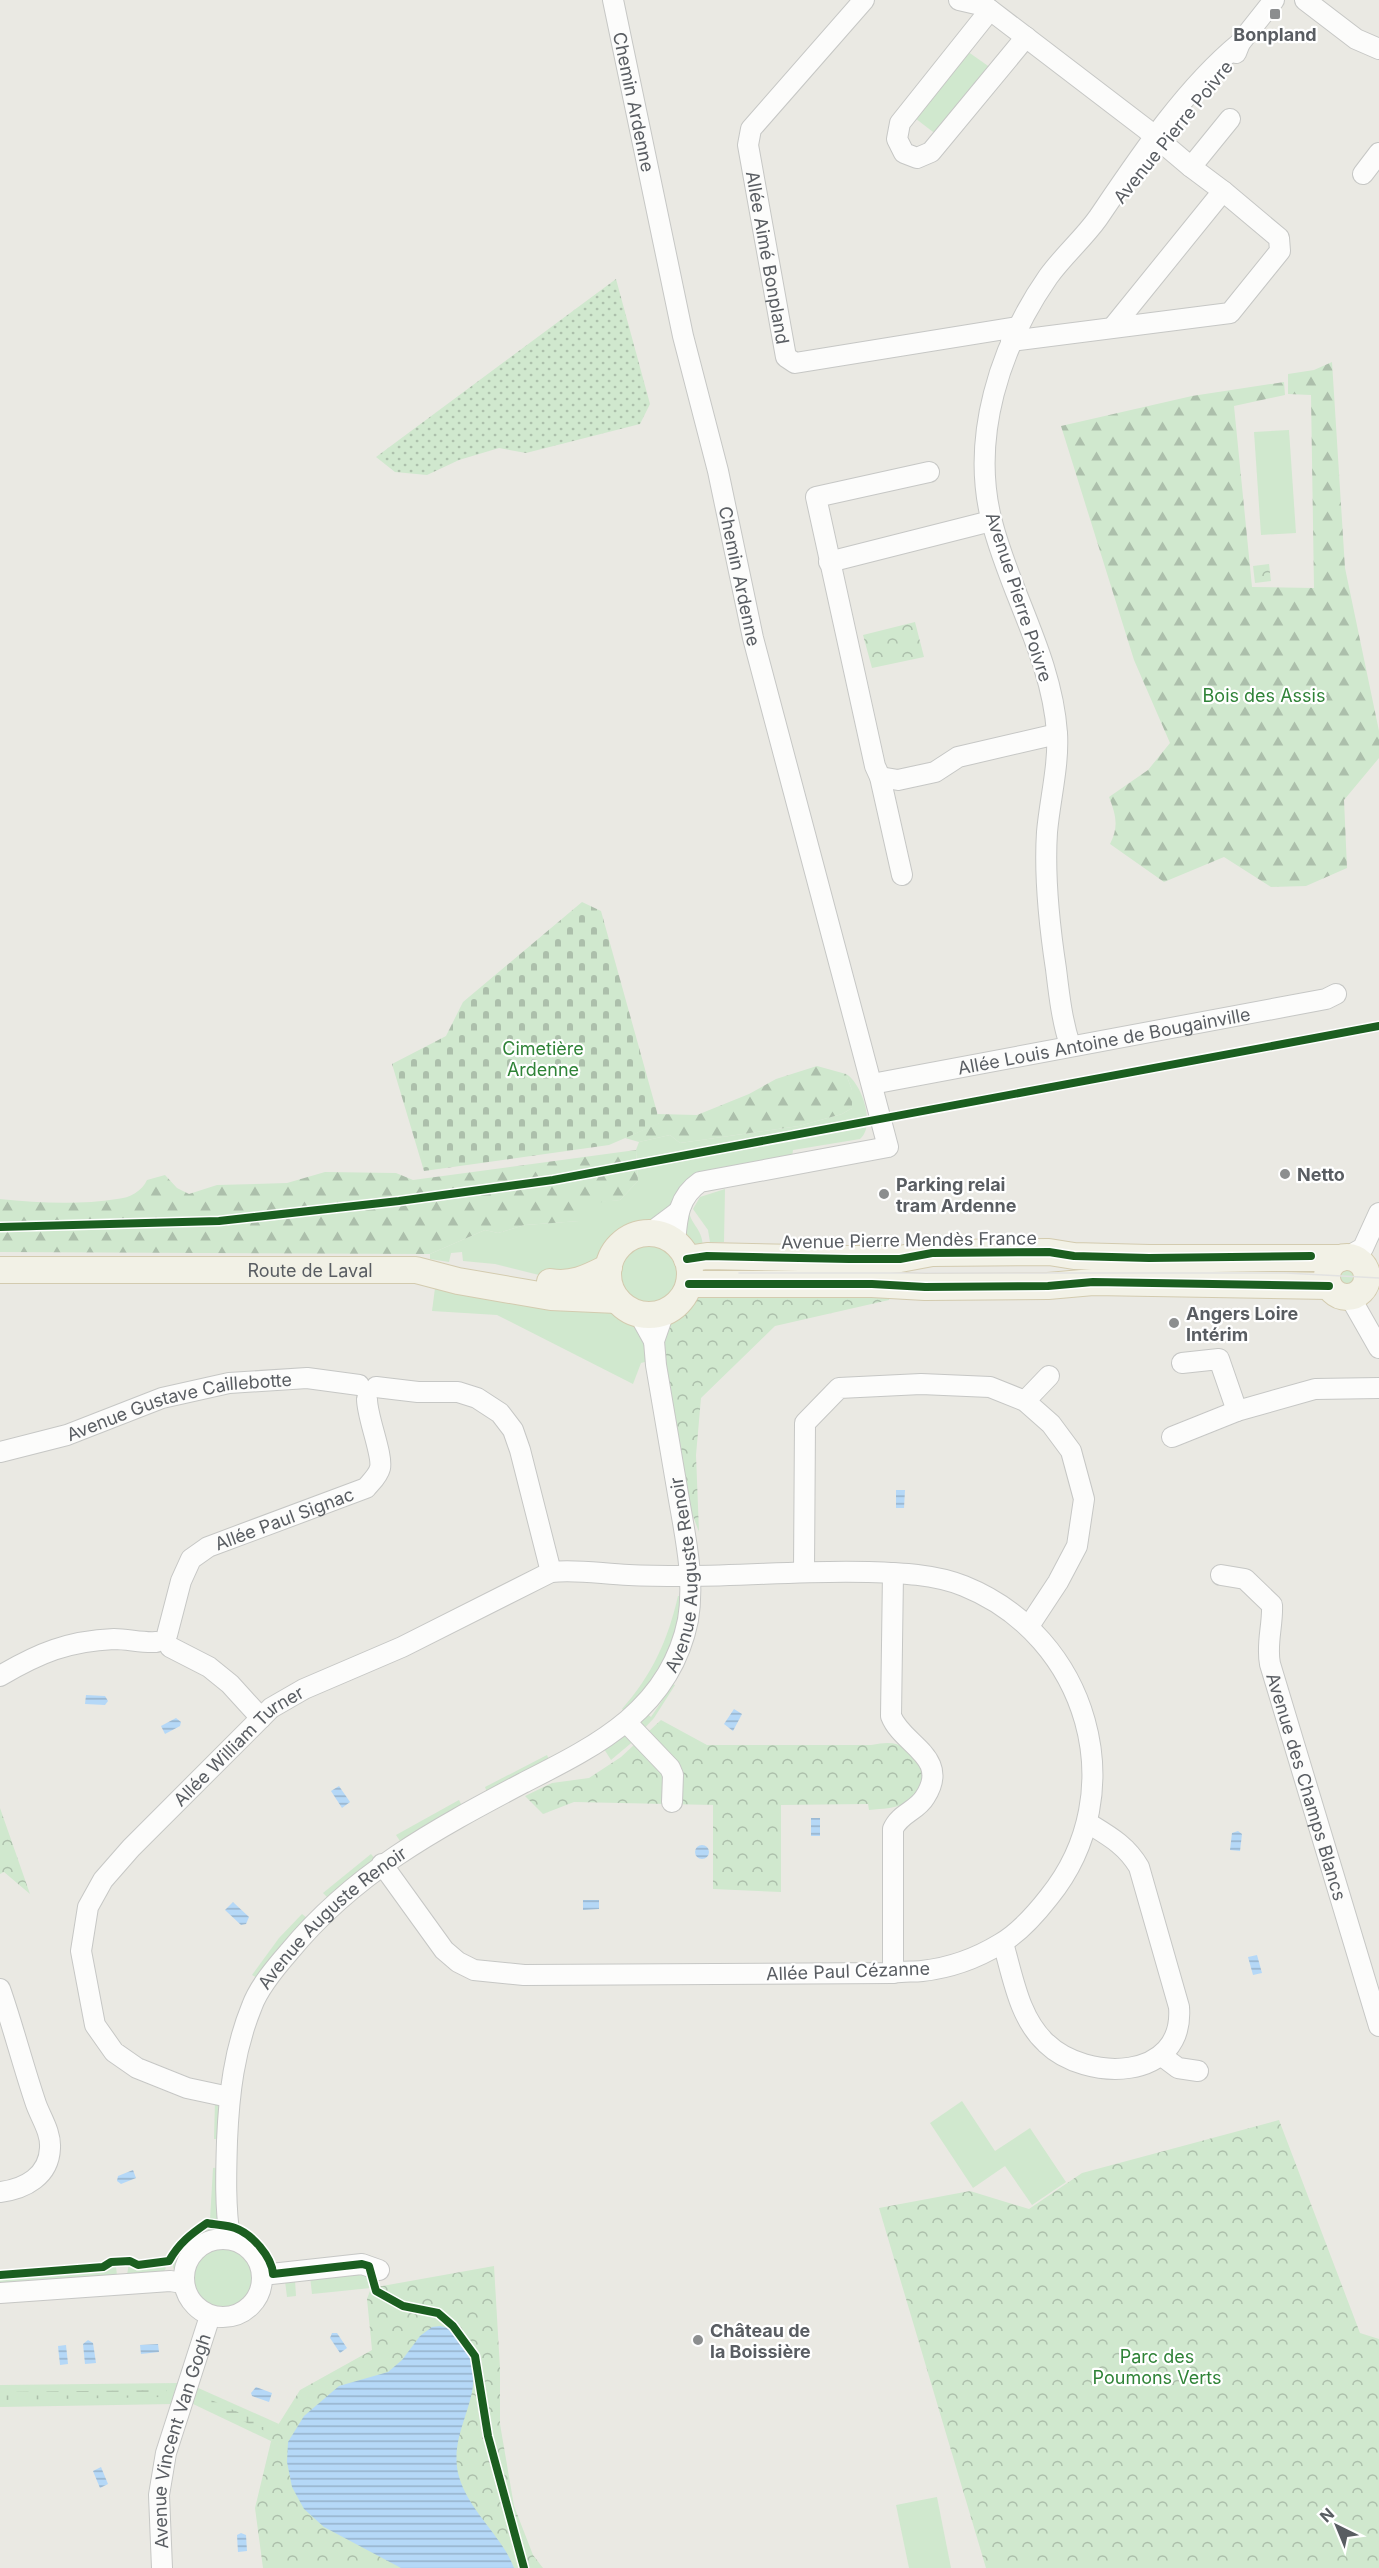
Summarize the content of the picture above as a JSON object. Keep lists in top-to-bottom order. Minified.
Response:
{"streets":{"main road":["Avenue Pierre Mendès France","Route de Laval"],"street":["Chemin Ardenne","Avenue Pierre Poivre","Allée Aimé Bonpland","Allée Louis Antoine de Bougainville","Avenue Gustave Caillebotte","Allée Paul Signac","Avenue Auguste Renoir","Allée William Turner","Avenue des Champs Blancs","Allée Paul Cézanne","Avenue Vincent Van Gogh"]},"crossings":[["Chemin Ardenne","Allée Louis Antoine de Bougainville"],["Avenue Pierre Poivre","Allée Aimé Bonpland"],["Avenue Pierre Poivre","Allée Louis Antoine de Bougainville"],["Avenue Pierre Mendès France","Route de Laval"],["Avenue Pierre Mendès France","Avenue Auguste Renoir"],["Route de Laval","Avenue Auguste Renoir"],["Avenue Gustave Caillebotte","Allée Paul Signac"],["Avenue Gustave Caillebotte","Allée William Turner"],["Avenue Auguste Renoir","Allée William Turner"],["Avenue Auguste Renoir","Allée Paul Cézanne"],["Avenue Auguste Renoir","Avenue Vincent Van Gogh"],["Allée William Turner","Allée Paul Cézanne"]],"parks":["Bois des Assis","Cimetière Ardenne","Parc des Poumons Verts"],"places":{"transit":["Bonpland"],"other":["Netto","Parking relai tram Ardenne","Angers Loire Intérim","Château de la Boissière"]},"north":"top left"}
